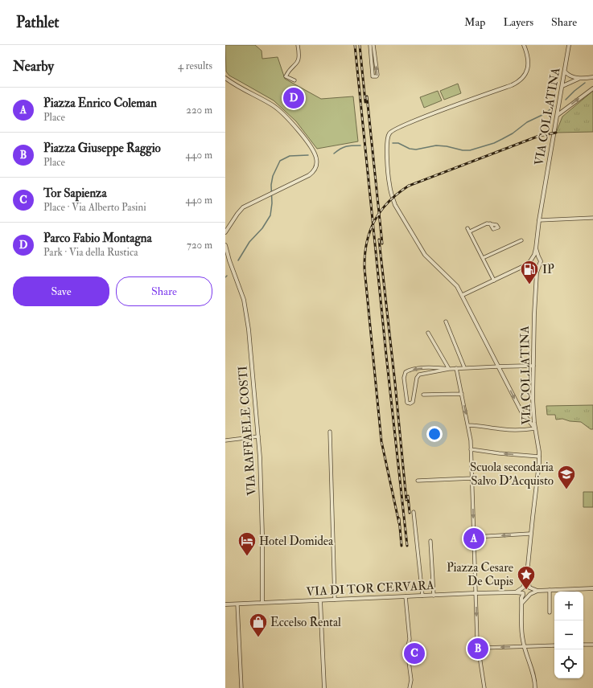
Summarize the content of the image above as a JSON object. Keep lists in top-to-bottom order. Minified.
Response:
{"streets":{"street":["VIA COLLATINA","VIA RAFFAELE COSTI","VIA DI TOR CERVARA"]},"crossings":[["VIA RAFFAELE COSTI","VIA DI TOR CERVARA"]],"places":{"fuel station":["IP"],"school or university":["Scuola secondaria Salvo D'Acquisto"],"hotel":["Hotel Domidea"],"place":["Piazza Cesare De Cupis"],"shop":["Eccelso Rental"]},"page":{"header":"Pathlet","nav":["Map","Layers","Share"],"heading":["Nearby","4 results"],"pins":["D","A","B","C"],"list":[{"mark":"A","name":"Piazza Enrico Coleman","note":"Place","value":"220 m"},{"mark":"B","name":"Piazza Giuseppe Raggio","note":"Place","value":"440 m"},{"mark":"C","name":"Tor Sapienza","note":"Place · Via Alberto Pasini","value":"440 m"},{"mark":"D","name":"Parco Fabio Montagna","note":"Park · Via della Rustica","value":"720 m"}],"buttons":["Save","Share"],"map_buttons":["+","−"]}}
